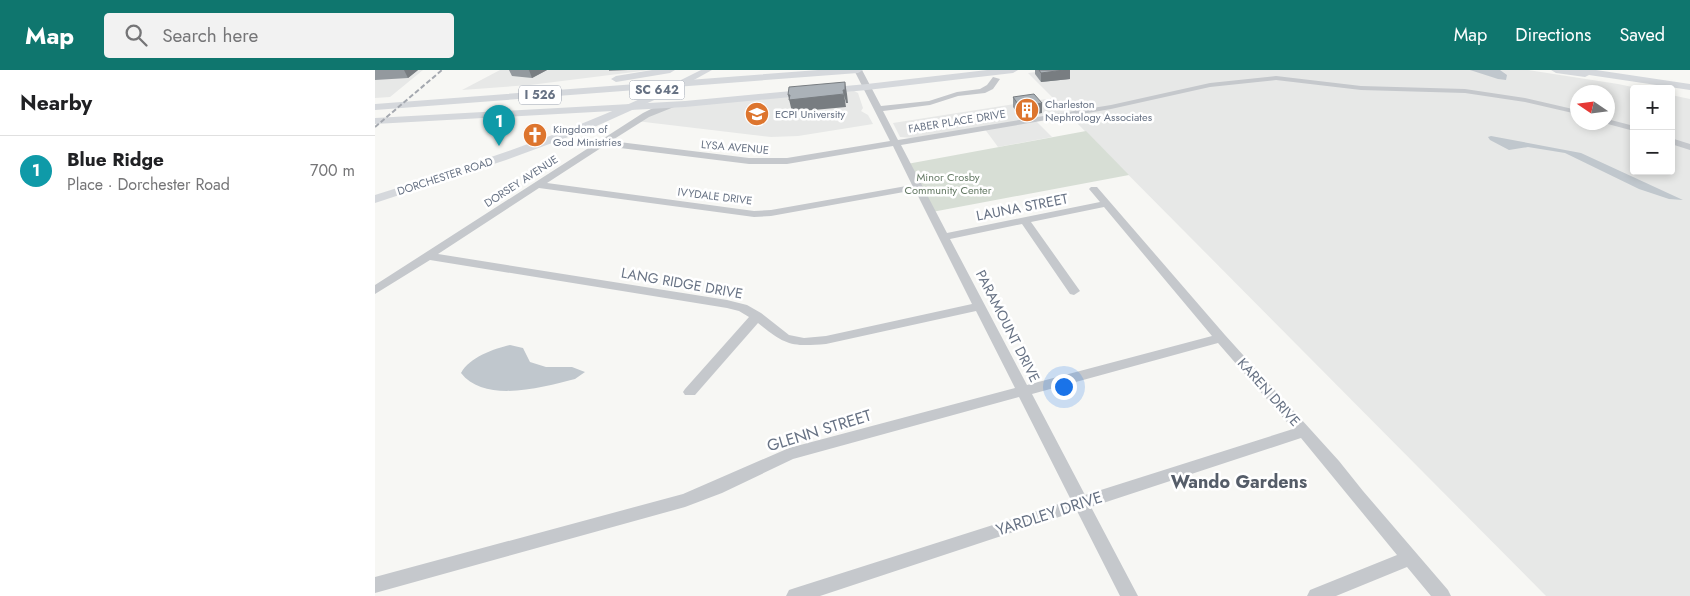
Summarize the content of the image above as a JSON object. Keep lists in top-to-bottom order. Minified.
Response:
{"streets":{"highway":["I 526"],"main road":["SC 642","DORCHESTER ROAD"],"street":["FABER PLACE DRIVE","LYSA AVENUE","DORSEY AVENUE","IVYDALE DRIVE","LAUNA STREET","LANG RIDGE DRIVE","PARAMOUNT DRIVE","KAREN DRIVE","GLENN STREET","YARDLEY DRIVE"]},"crossings":[["I 526","PARAMOUNT DRIVE"],["FABER PLACE DRIVE","LYSA AVENUE"],["FABER PLACE DRIVE","PARAMOUNT DRIVE"],["LYSA AVENUE","DORSEY AVENUE"],["LYSA AVENUE","PARAMOUNT DRIVE"],["DORSEY AVENUE","IVYDALE DRIVE"],["DORSEY AVENUE","LANG RIDGE DRIVE"],["IVYDALE DRIVE","PARAMOUNT DRIVE"],["LAUNA STREET","PARAMOUNT DRIVE"],["LAUNA STREET","KAREN DRIVE"],["LANG RIDGE DRIVE","PARAMOUNT DRIVE"],["PARAMOUNT DRIVE","GLENN STREET"],["PARAMOUNT DRIVE","YARDLEY DRIVE"],["KAREN DRIVE","GLENN STREET"],["KAREN DRIVE","YARDLEY DRIVE"]],"districts":["Wando Gardens"],"parks":["Minor Crosby Community Center"],"places":{"building":["Charleston Nephrology Associates"],"school or university":["ECPI University"],"church":["Kingdom of God Ministries"]},"north":"left","page":{"header":"Map","search":"Search here","nav":["Map","Directions","Saved"],"heading":"Nearby","map_buttons":["+","−"],"pins":"1","list":[{"mark":"1","name":"Blue Ridge","note":"Place · Dorchester Road","value":"700 m"}]}}
